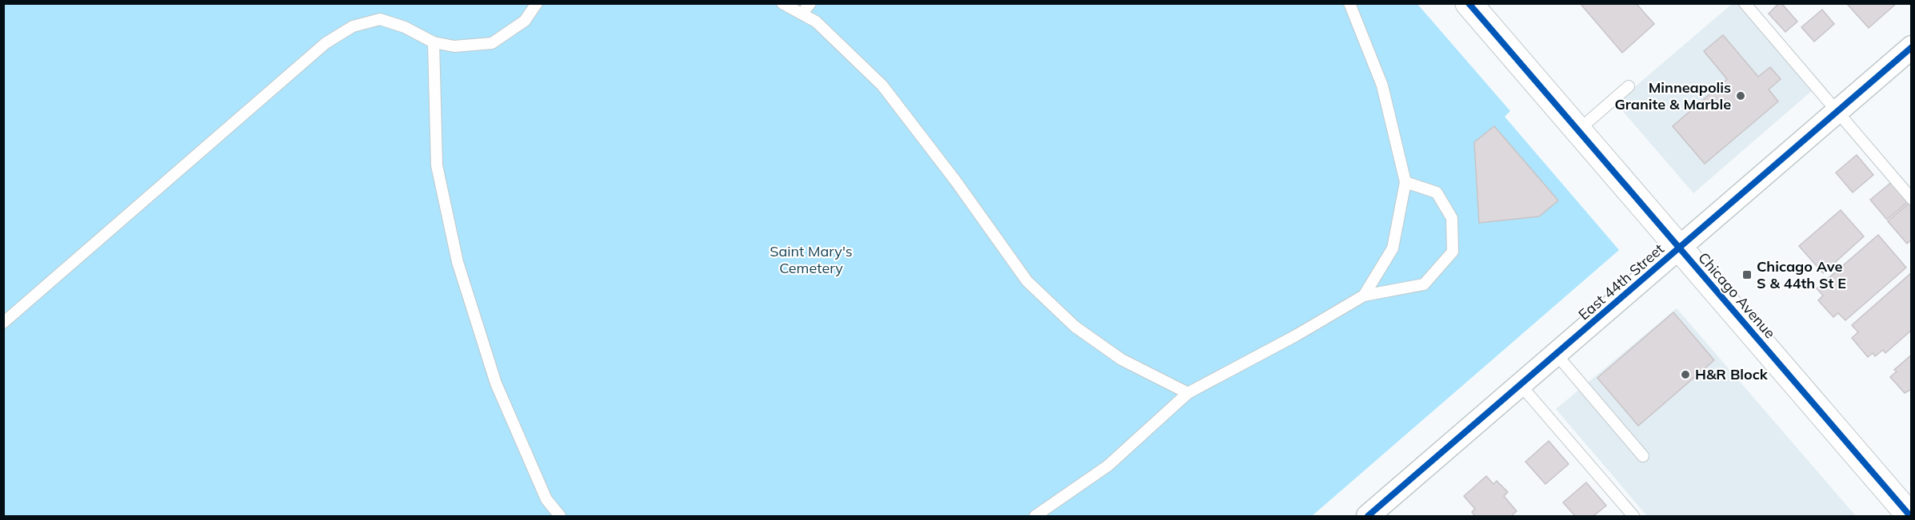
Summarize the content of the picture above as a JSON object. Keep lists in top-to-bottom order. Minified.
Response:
{"streets":{"street":["East 44th Street","Chicago Avenue"]},"crossings":[["East 44th Street","Chicago Avenue"]],"parks":["Saint Mary's Cemetery"],"places":{"other":["Minneapolis Granite & Marble","H&R Block"],"transit":["Chicago Ave S & 44th St E"]}}
